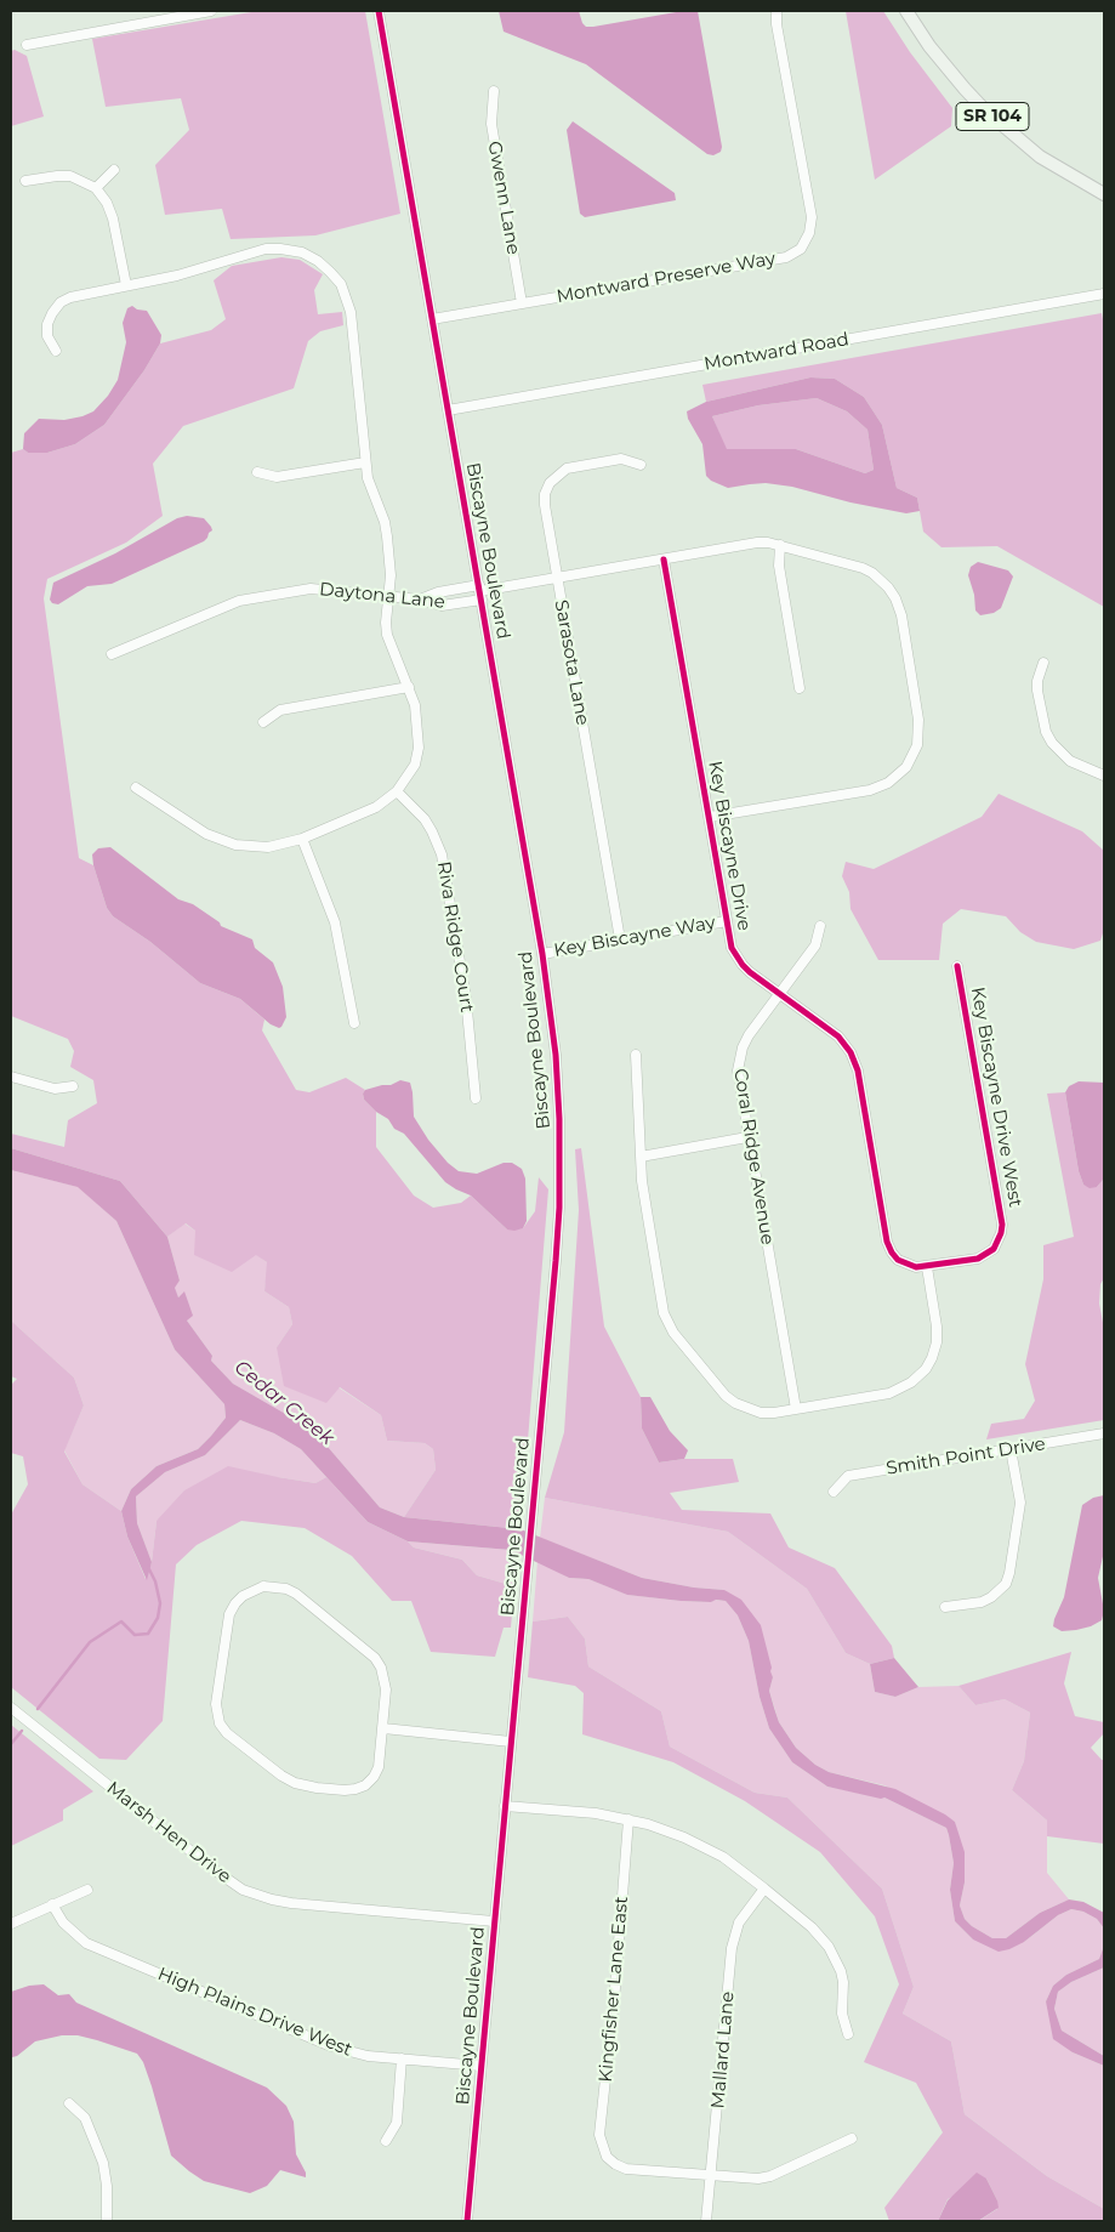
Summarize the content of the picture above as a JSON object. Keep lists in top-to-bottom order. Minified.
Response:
{"streets":{"main road":["SR 104"],"street":["Gwenn Lane","Montward Preserve Way","Montward Road","Biscayne Boulevard","Daytona Lane","Sarasota Lane","Key Biscayne Drive","Riva Ridge Court","Key Biscayne Way","Key Biscayne Drive West","Coral Ridge Avenue","Smith Point Drive","Marsh Hen Drive","Kingfisher Lane East","High Plains Drive West","Mallard Lane"]},"crossings":[["Gwenn Lane","Montward Preserve Way"],["Montward Preserve Way","Biscayne Boulevard"],["Montward Road","Biscayne Boulevard"],["Biscayne Boulevard","Daytona Lane"],["Biscayne Boulevard","Key Biscayne Way"],["Biscayne Boulevard","Marsh Hen Drive"],["Biscayne Boulevard","High Plains Drive West"],["Daytona Lane","Sarasota Lane"],["Daytona Lane","Key Biscayne Drive"],["Sarasota Lane","Key Biscayne Way"],["Key Biscayne Drive","Key Biscayne Way"],["Key Biscayne Drive","Key Biscayne Drive West"],["Key Biscayne Drive","Coral Ridge Avenue"],["Kingfisher Lane East","Mallard Lane"]],"water":["Cedar Creek"]}
